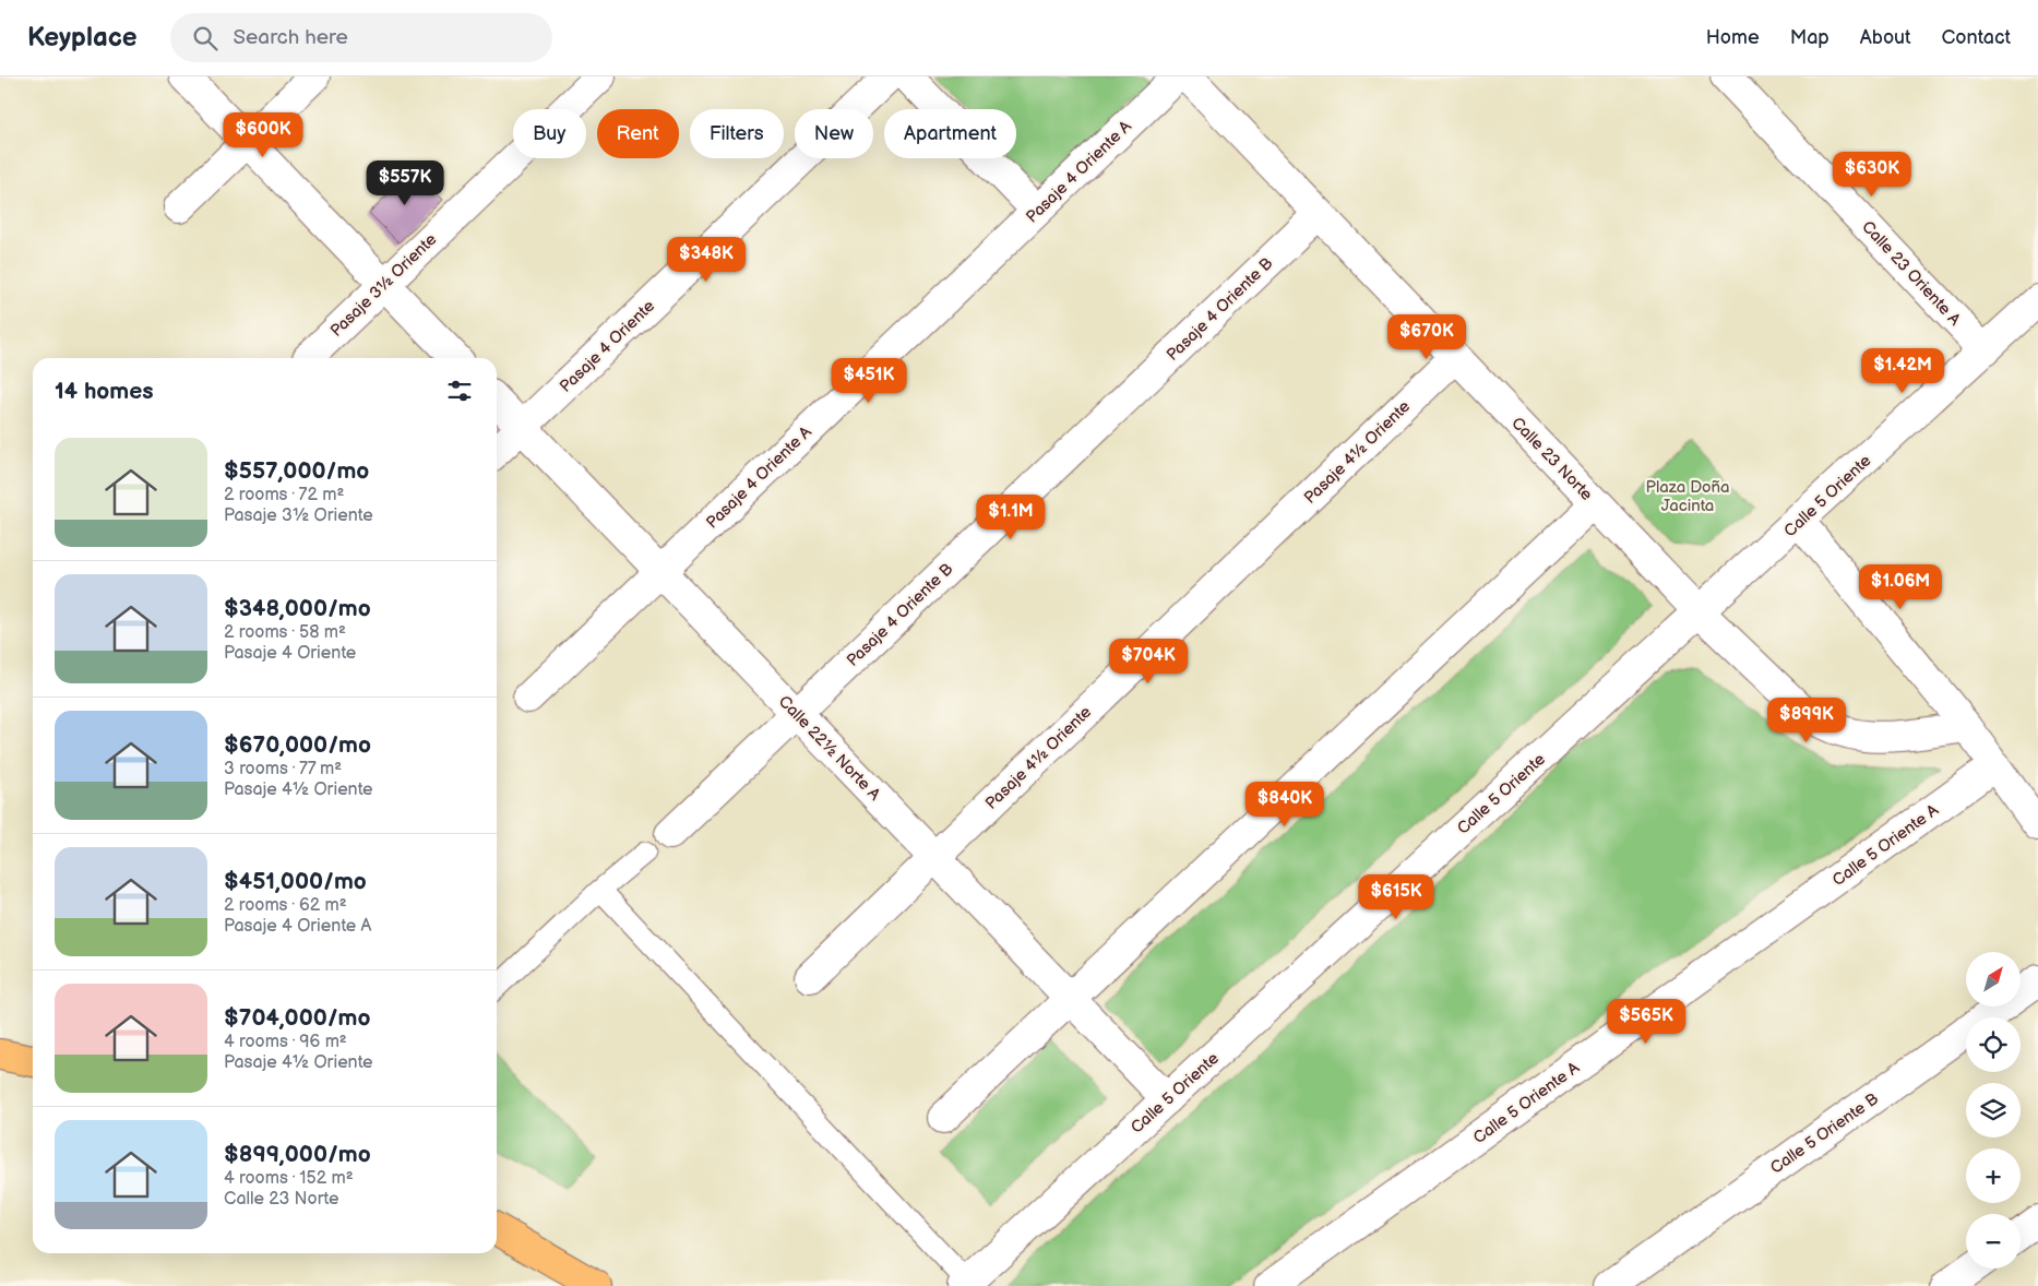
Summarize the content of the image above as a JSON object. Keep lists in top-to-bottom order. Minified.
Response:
{"streets":{"street":["Pasaje 4 Oriente A","Calle 23 Oriente A","Pasaje 3½ Oriente","Pasaje 4 Oriente B","Pasaje 4 Oriente","Pasaje 4½ Oriente","Calle 23 Norte","Calle 5 Oriente","Calle 22½ Norte A","Calle 5 Oriente A","Calle 5 Oriente B"]},"crossings":[["Pasaje 4 Oriente A","Calle 22½ Norte A"],["Calle 23 Oriente A","Calle 5 Oriente"],["Pasaje 4 Oriente B","Calle 23 Norte"],["Pasaje 4 Oriente B","Calle 22½ Norte A"],["Pasaje 4 Oriente","Calle 22½ Norte A"],["Pasaje 4½ Oriente","Calle 23 Norte"],["Pasaje 4½ Oriente","Calle 22½ Norte A"],["Calle 23 Norte","Calle 5 Oriente"],["Calle 5 Oriente","Calle 22½ Norte A"]],"parks":["Plaza Doña Jacinta"],"north":"top right","page":{"header":"Keyplace","search":"Search here","nav":["Home","Map","About","Contact"],"chip":["Buy","Rent","Filters","New","Apartment"],"price":["$600K","$630K","$557K","$348K","$670K","$1.42M","$451K","$1.1M","$1.06M","$704K","$899K","$840K","$615K","$565K"],"heading":"14 homes","list":[{"name":"$557,000/mo","note":"2 rooms · 72 m² · Pasaje 3½ Oriente"},{"name":"$348,000/mo","note":"2 rooms · 58 m² · Pasaje 4 Oriente"},{"name":"$670,000/mo","note":"3 rooms · 77 m² · Pasaje 4½ Oriente"},{"name":"$451,000/mo","note":"2 rooms · 62 m² · Pasaje 4 Oriente A"},{"name":"$704,000/mo","note":"4 rooms · 96 m² · Pasaje 4½ Oriente"},{"name":"$899,000/mo","note":"4 rooms · 152 m² · Calle 23 Norte"}],"map_buttons":["+","−"]}}
